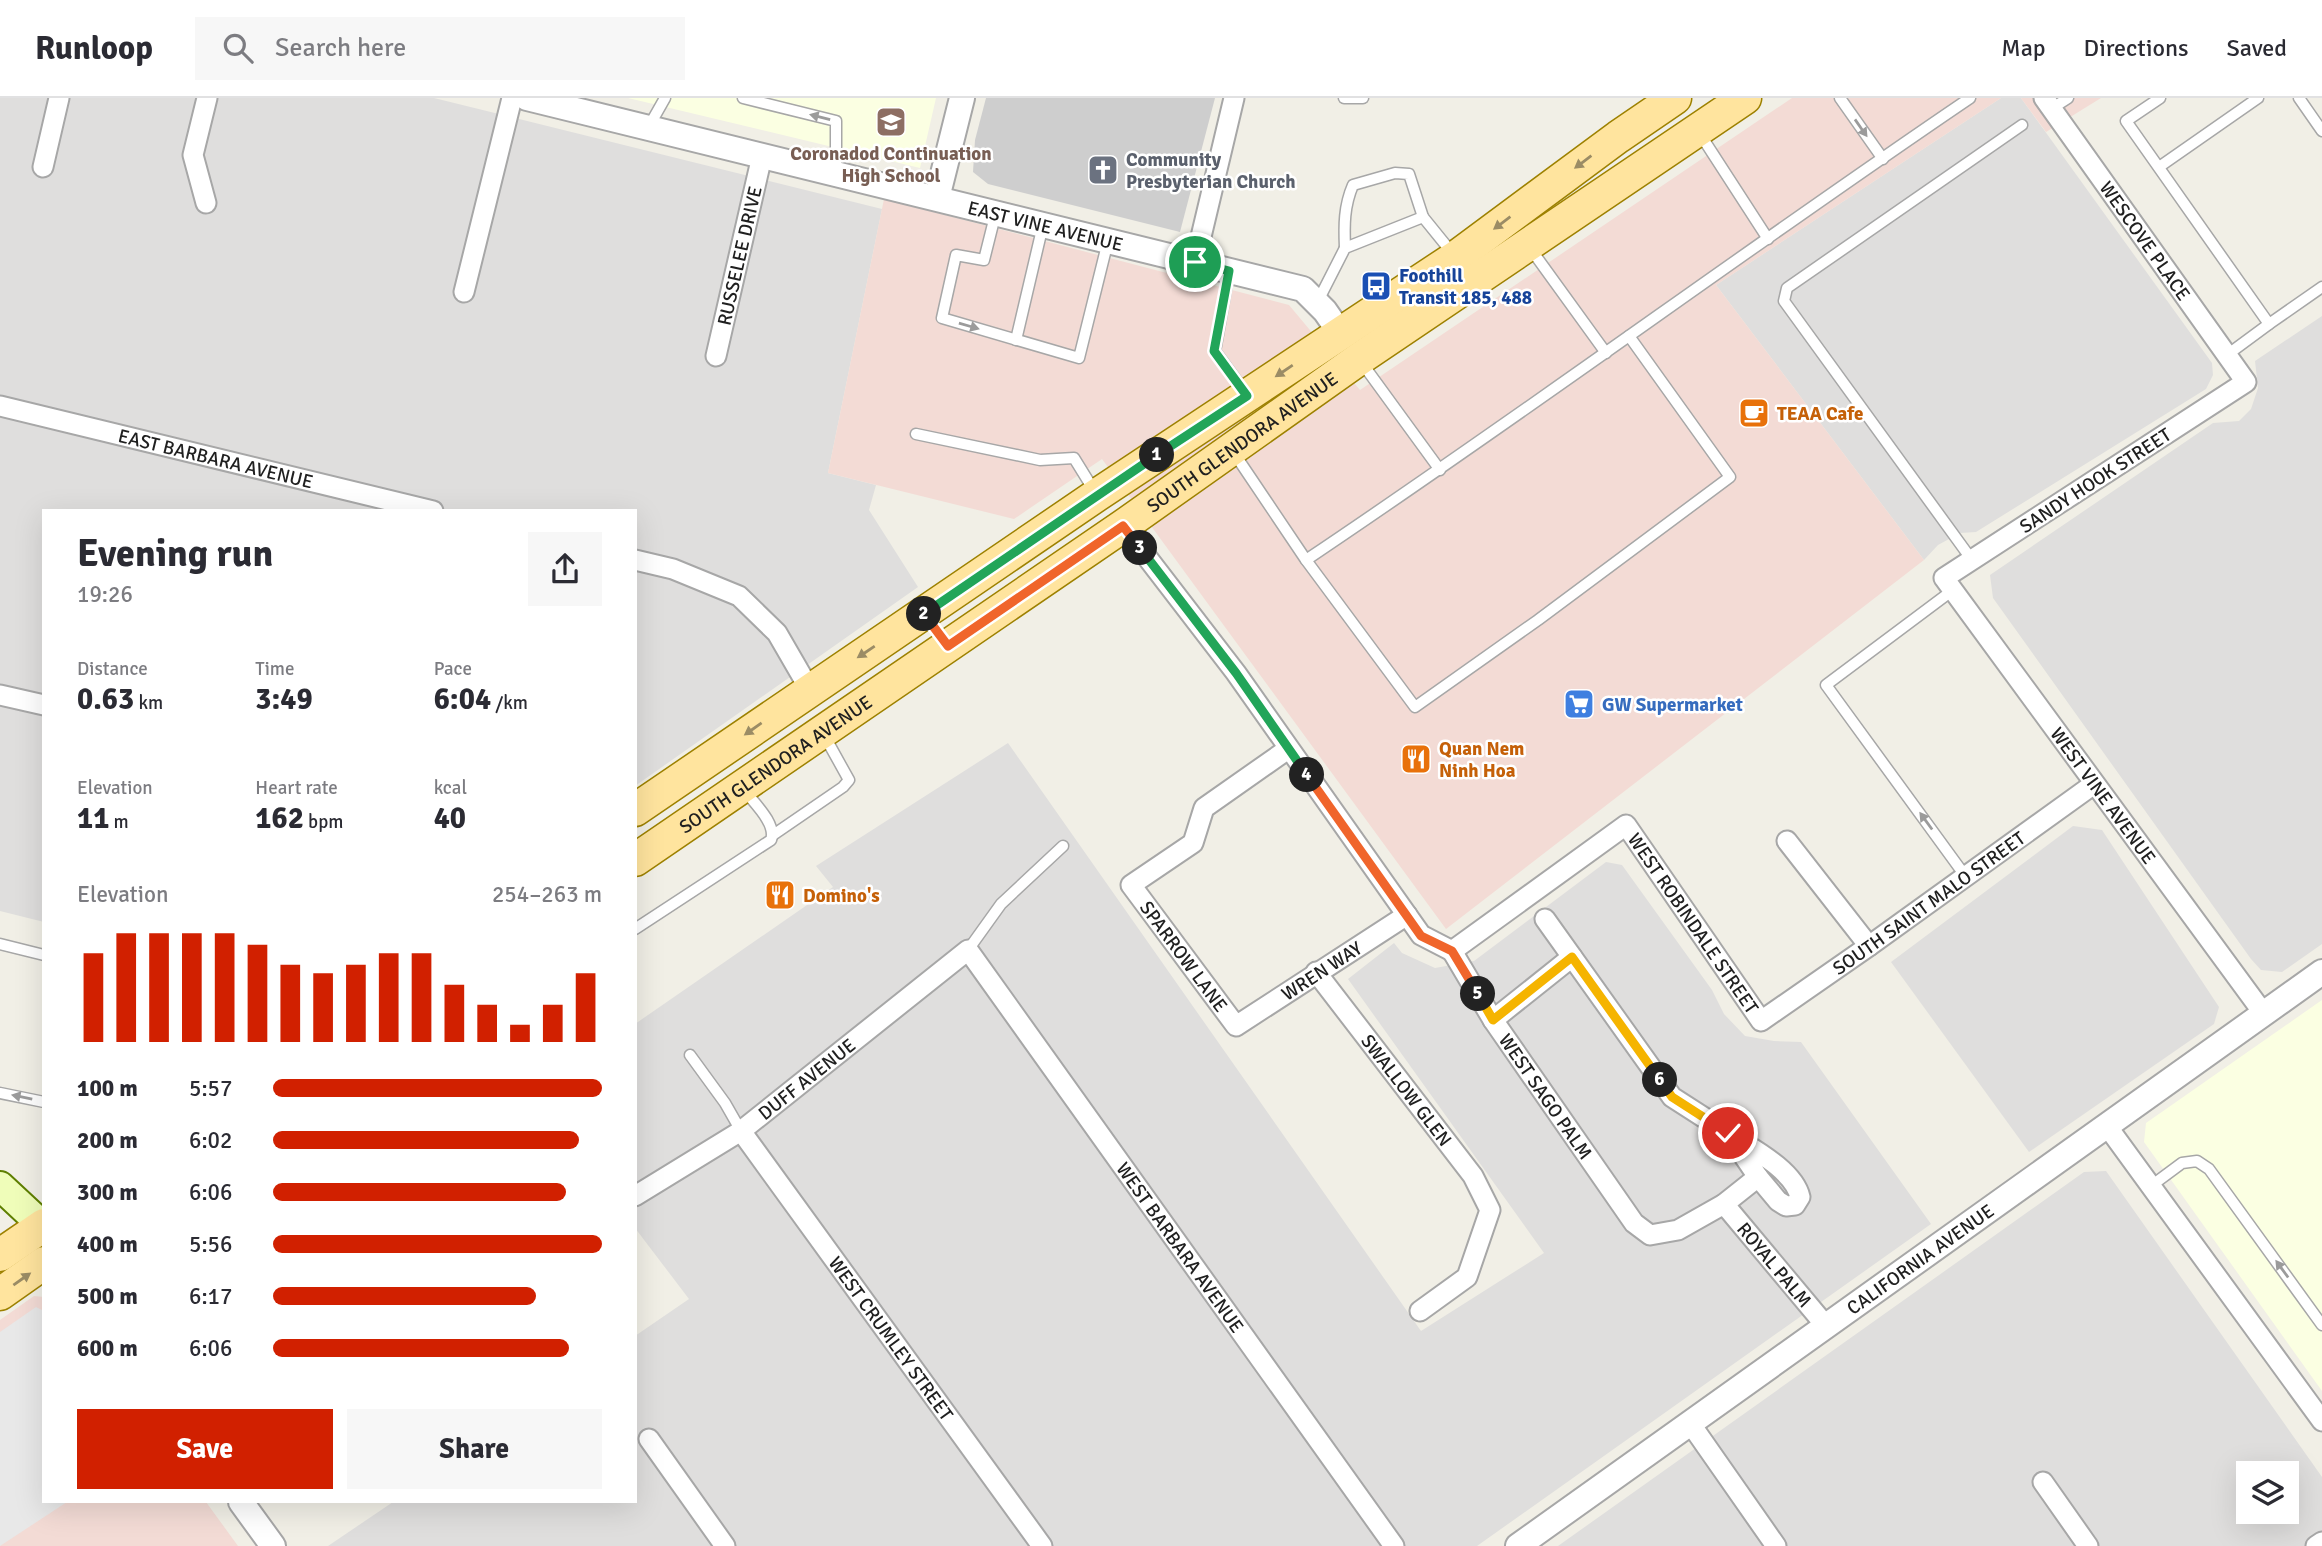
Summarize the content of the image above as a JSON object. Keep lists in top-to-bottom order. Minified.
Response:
{"streets":{"main road":["SOUTH GLENDORA AVENUE"],"street":["EAST VINE AVENUE","WESCOVE PLACE","RUSSELEE DRIVE","EAST BARBARA AVENUE","SANDY HOOK STREET","WEST VINE AVENUE","SOUTH SAINT MALO STREET","WEST ROBINDALE STREET","SPARROW LANE","WREN WAY","DUFF AVENUE","SWALLOW GLEN","WEST SAGO PALM","WEST BARBARA AVENUE","CALIFORNIA AVENUE","ROYAL PALM","WEST CRUMLEY STREET"]},"crossings":[["EAST VINE AVENUE","RUSSELEE DRIVE"],["EAST VINE AVENUE","SOUTH GLENDORA AVENUE"],["WESCOVE PLACE","SANDY HOOK STREET"],["SANDY HOOK STREET","WEST VINE AVENUE"],["WEST VINE AVENUE","SOUTH SAINT MALO STREET"],["WEST VINE AVENUE","CALIFORNIA AVENUE"],["SOUTH SAINT MALO STREET","WEST ROBINDALE STREET"],["WEST ROBINDALE STREET","WEST SAGO PALM"],["SPARROW LANE","WREN WAY"],["WREN WAY","SWALLOW GLEN"],["DUFF AVENUE","WEST BARBARA AVENUE"],["DUFF AVENUE","WEST CRUMLEY STREET"],["WEST SAGO PALM","ROYAL PALM"],["CALIFORNIA AVENUE","ROYAL PALM"]],"places":{"school or university":["Coronadod Continuation High School"],"church":["Community Presbyterian Church"],"bus stop":["Foothill Transit 185, 488"],"cafe":["TEAA Cafe"],"supermarket":["GW Supermarket"],"restaurant":["Quan Nem Ninh Hoa","Domino's"]},"page":{"header":"Runloop","search":"Search here","nav":["Map","Directions","Saved"],"pins":["1","3","2","4","5","6"],"heading":["Evening run","19:26"],"stats":[["Distance","0.63 km"],["Time","3:49"],["Pace","6:04 /km"],["Elevation","11 m"],["Heart rate","162 bpm"],["kcal","40"]],"chart":["Elevation","254–263 m"],"list":[{"name":"100 m","note":"5:57"},{"name":"200 m","note":"6:02"},{"name":"300 m","note":"6:06"},{"name":"400 m","note":"5:56"},{"name":"500 m","note":"6:17"},{"name":"600 m","note":"6:06"}],"buttons":["Save","Share"]}}
